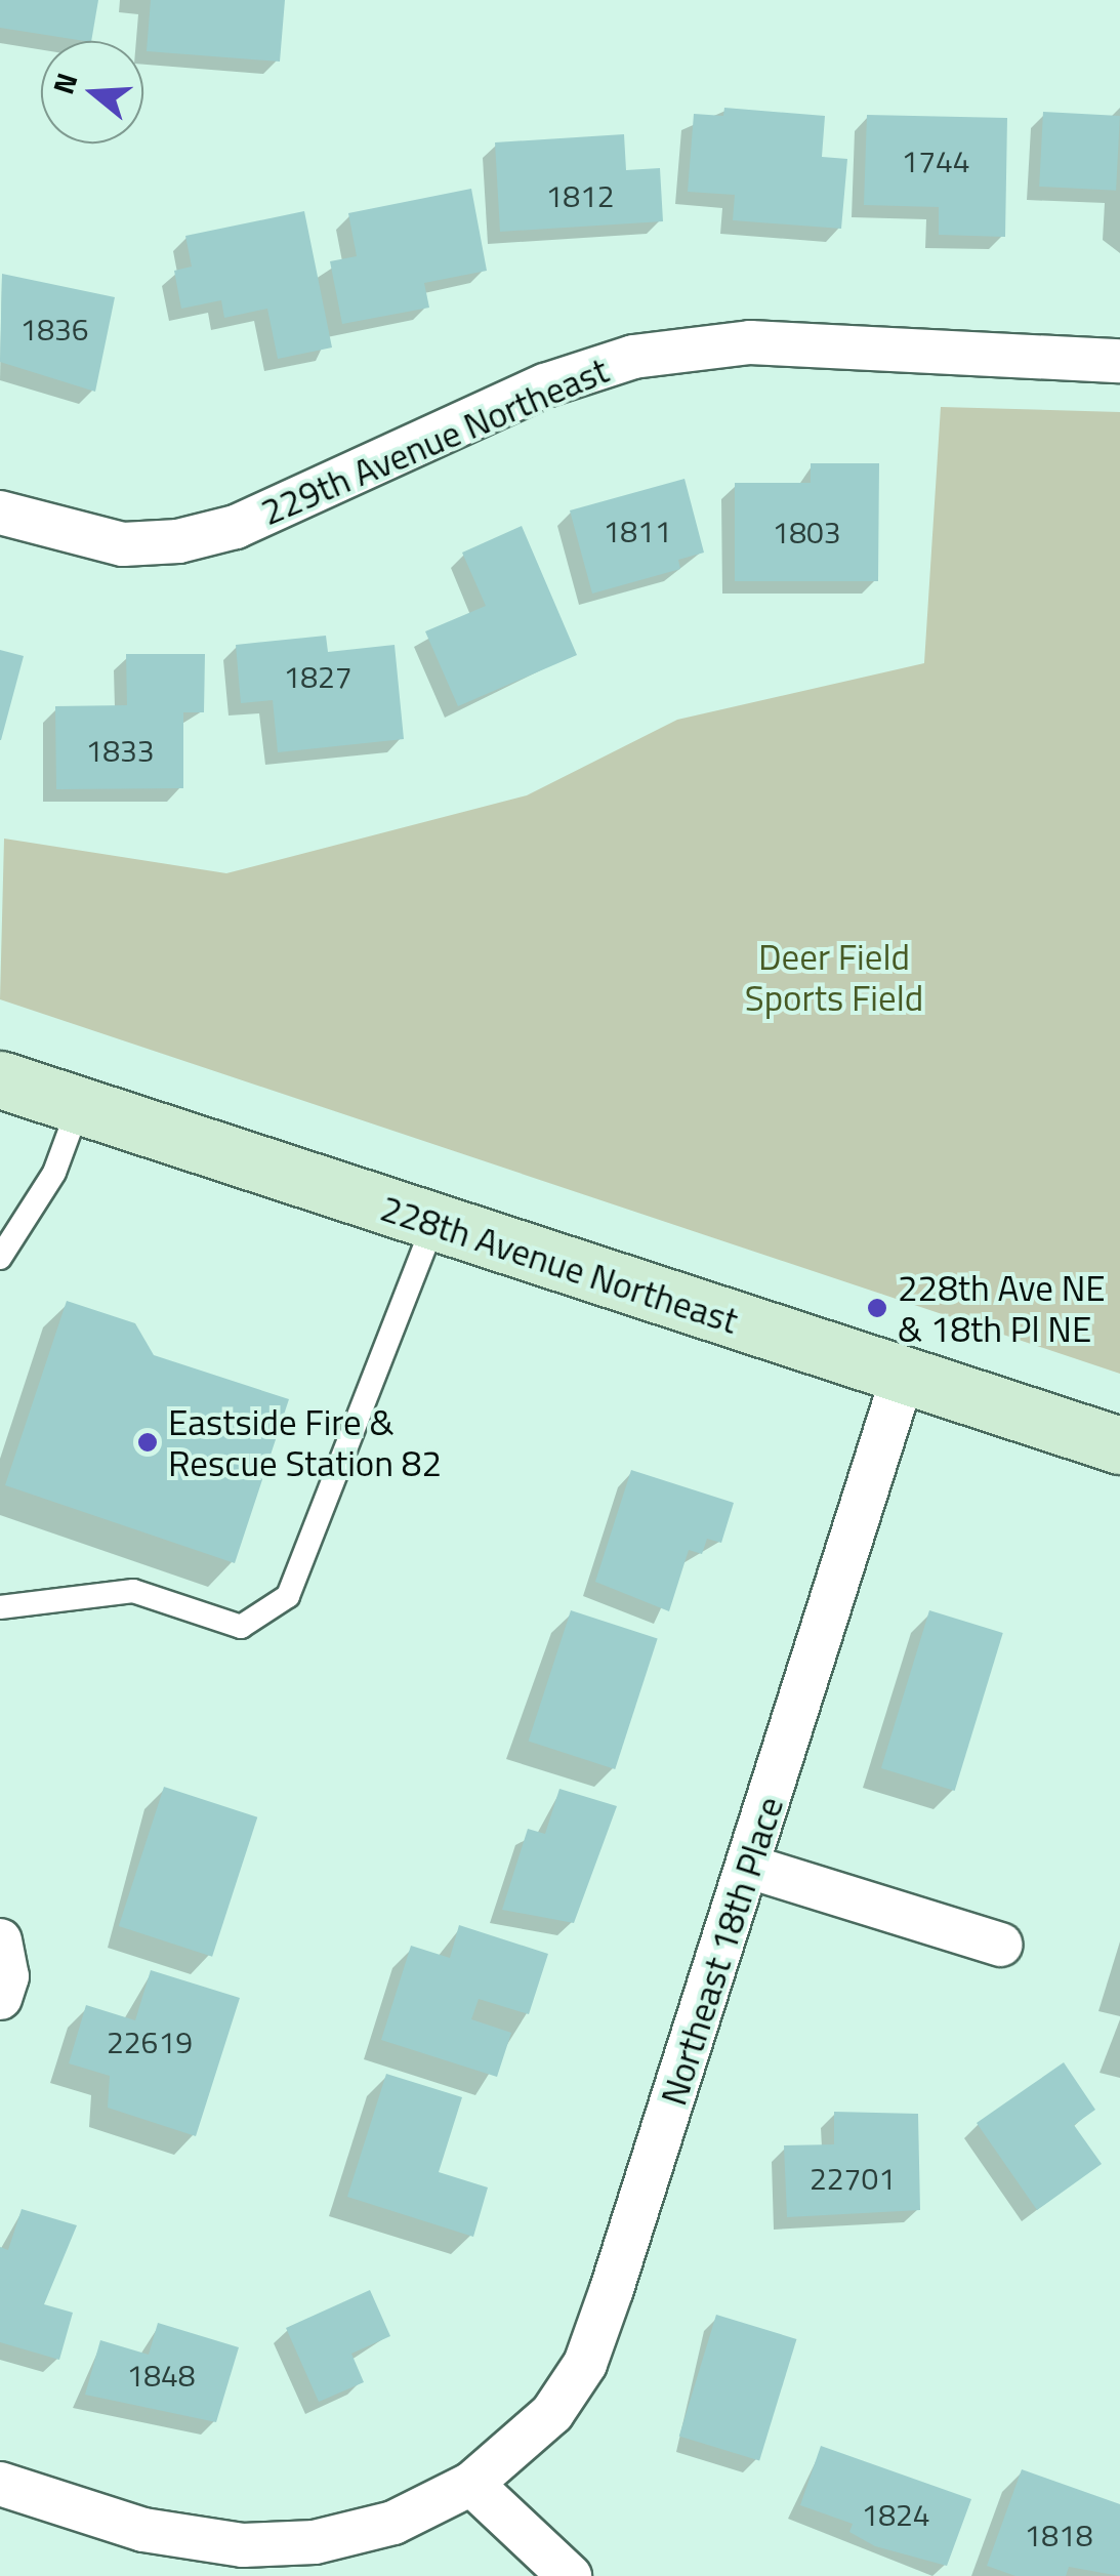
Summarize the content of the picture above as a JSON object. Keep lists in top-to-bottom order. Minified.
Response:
{"streets":{"main road":["228th Avenue Northeast"],"street":["229th Avenue Northeast","Northeast 18th Place"]},"crossings":[["228th Avenue Northeast","Northeast 18th Place"]],"parks":["Deer Field Sports Field"],"places":["228th Ave NE & 18th Pl NE","Eastside Fire & Rescue Station 82"],"house_numbers":["1744","1812","1836","1811","1803","1827","1833","22619","22701","1848","1824","1818"],"north":"left"}
